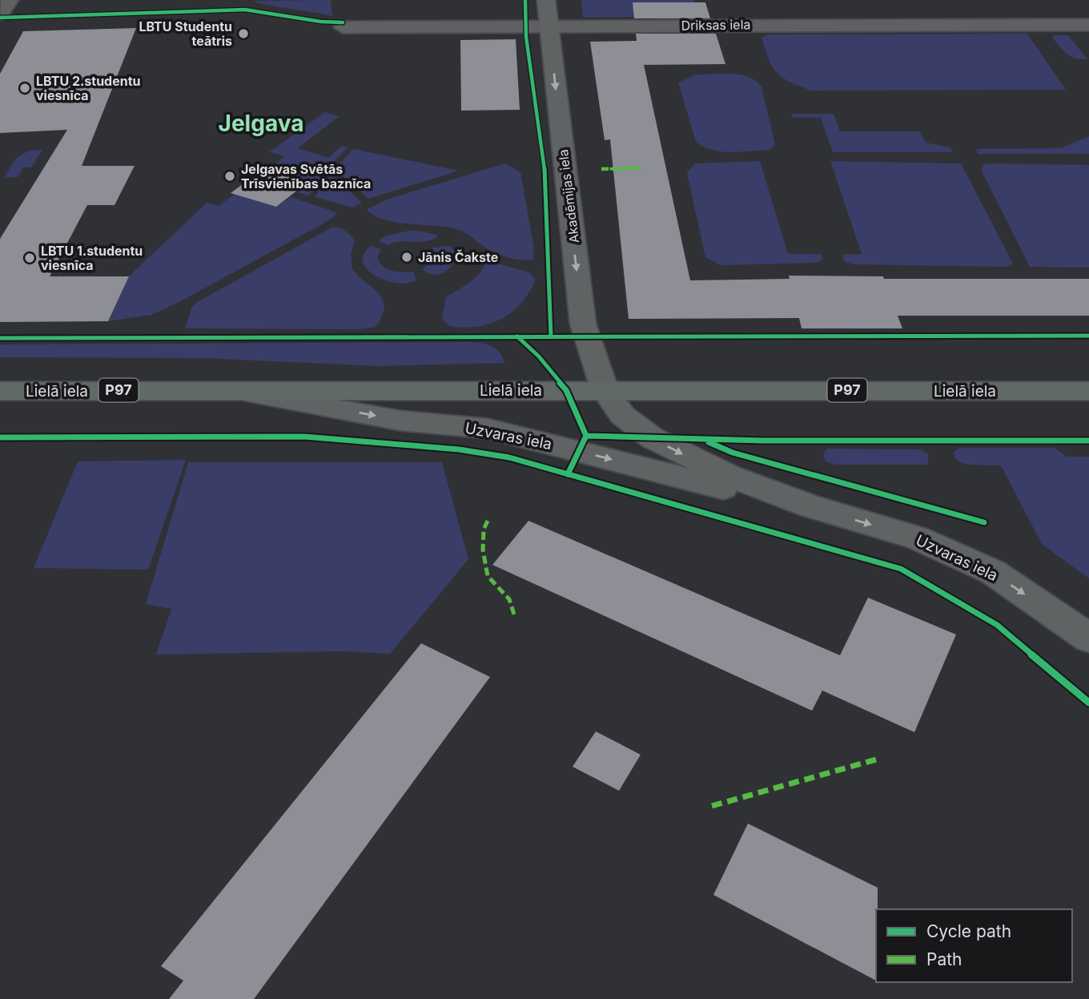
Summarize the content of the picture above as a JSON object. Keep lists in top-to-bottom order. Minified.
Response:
{"streets":{"main road":["Akadēmijas iela","P97","Lielā iela","Uzvaras iela"],"street":["Driksas iela"]},"crossings":[["Driksas iela","Akadēmijas iela"],["Akadēmijas iela","Lielā iela"],["Akadēmijas iela","Uzvaras iela"],["Lielā iela","Uzvaras iela"]],"one_way":["Akadēmijas iela","Uzvaras iela"],"districts":["Jelgava"],"places":["LBTU Studentu teātris","LBTU 2.studentu viesnīca","Jelgavas Svētās Trīsvienības baznīca","Jānis Čakste","LBTU 1.studentu viesnīca"],"legend":["Cycle path","Path"]}
